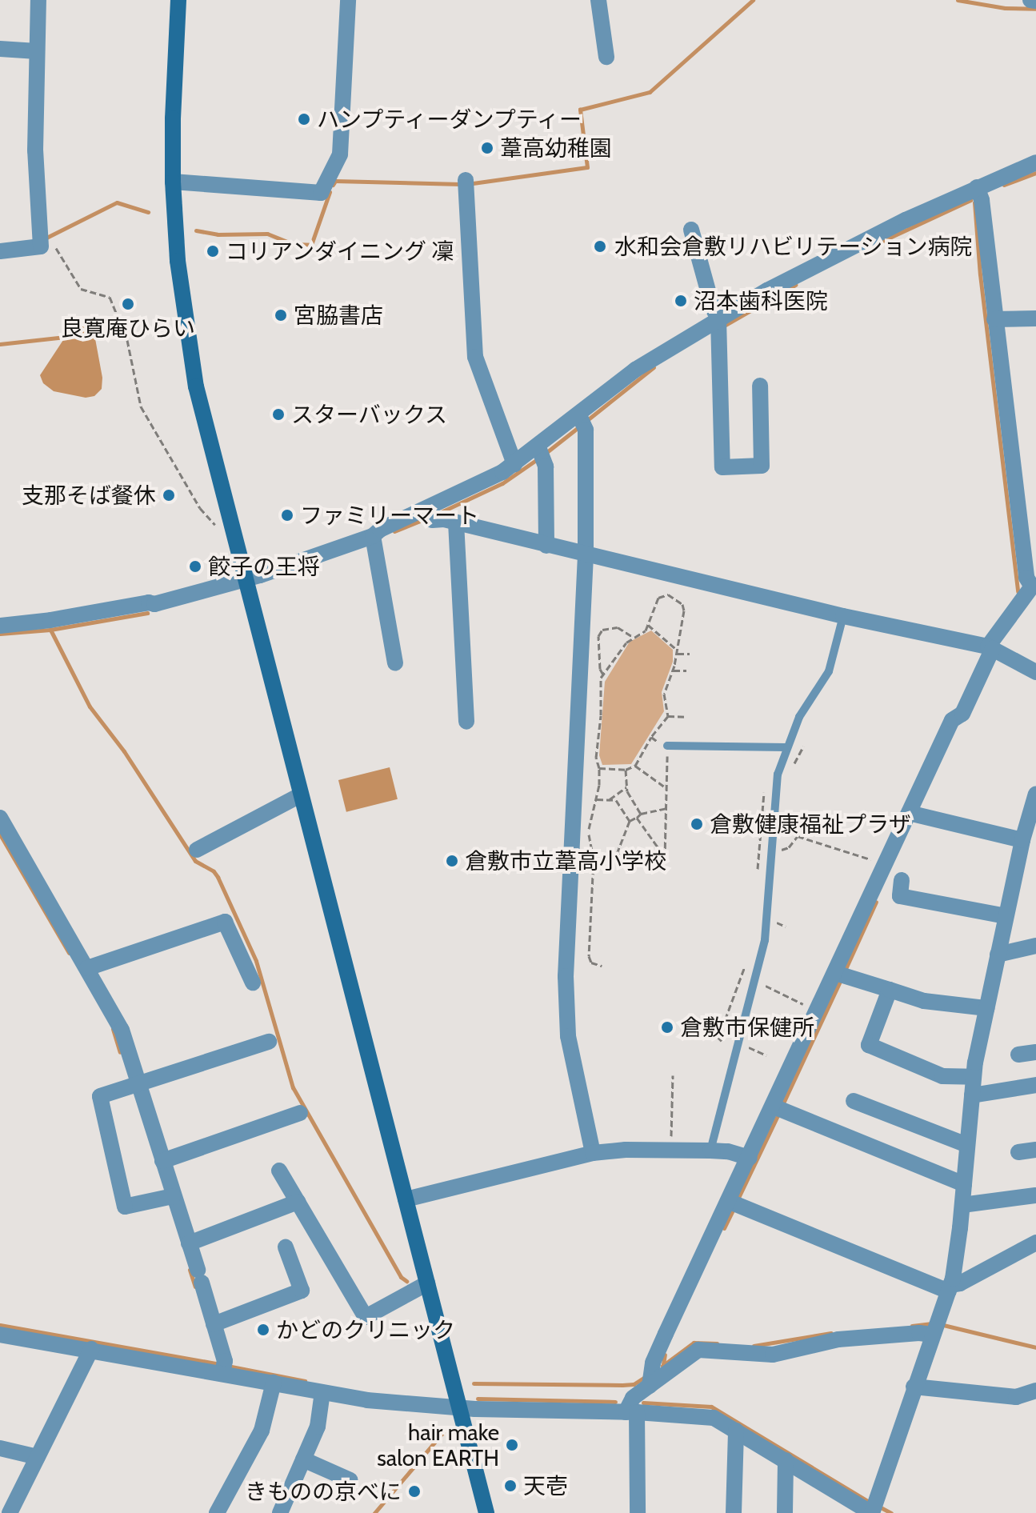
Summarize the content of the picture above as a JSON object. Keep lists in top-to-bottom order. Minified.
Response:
{"places":["ハンプティーダンプティー","葦高幼稚園","水和会倉敷リハビリテーション病院","コリアンダイニング 凜","沼本歯科医院","良寛庵ひらい","宮脇書店","スターバックス","支那そば餐休","ファミリーマート","餃子の王将","倉敷健康福祉プラザ","倉敷市立葦高小学校","倉敷市保健所","かどのクリニック","hair make salon EARTH","天壱","きものの京べに"]}
